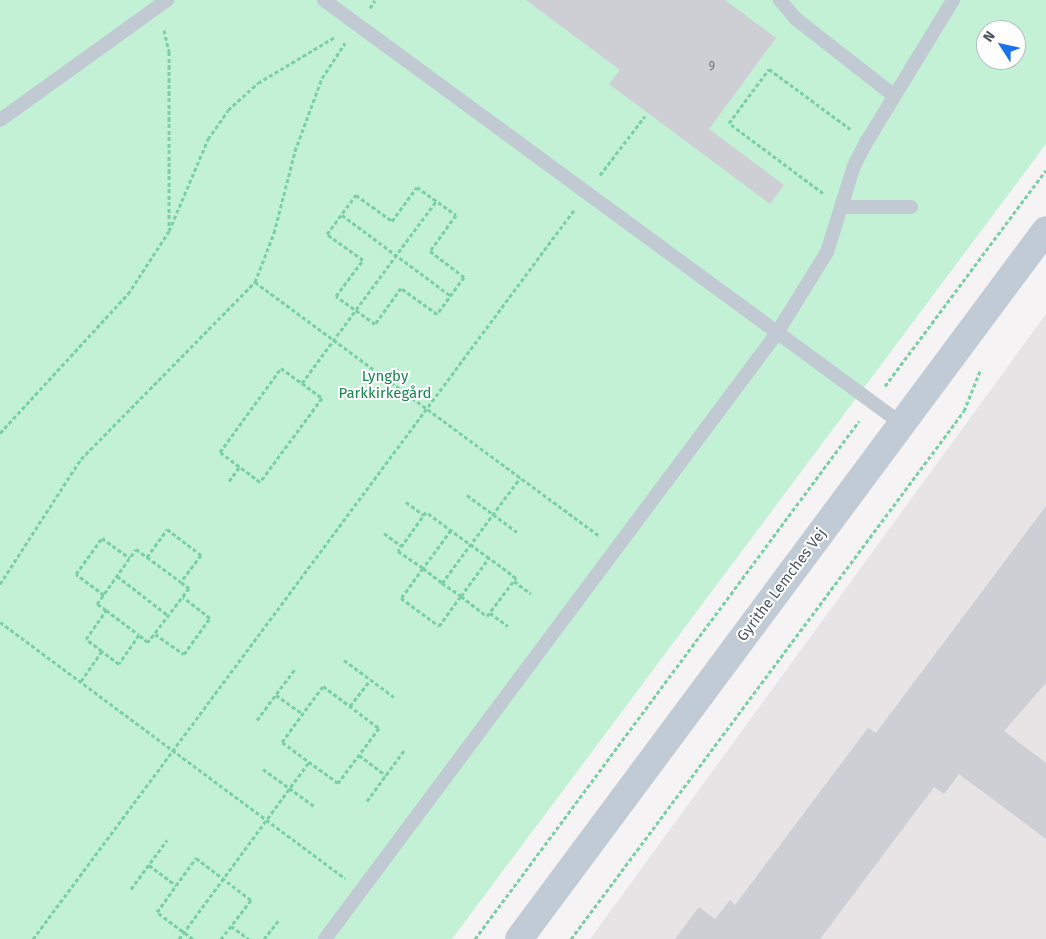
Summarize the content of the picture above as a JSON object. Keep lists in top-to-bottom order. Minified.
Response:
{"streets":{"street":["Gyrithe Lemches Vej"]},"parks":["Lyngby Parkkirkegård"],"house_numbers":["9"],"north":"top left"}
